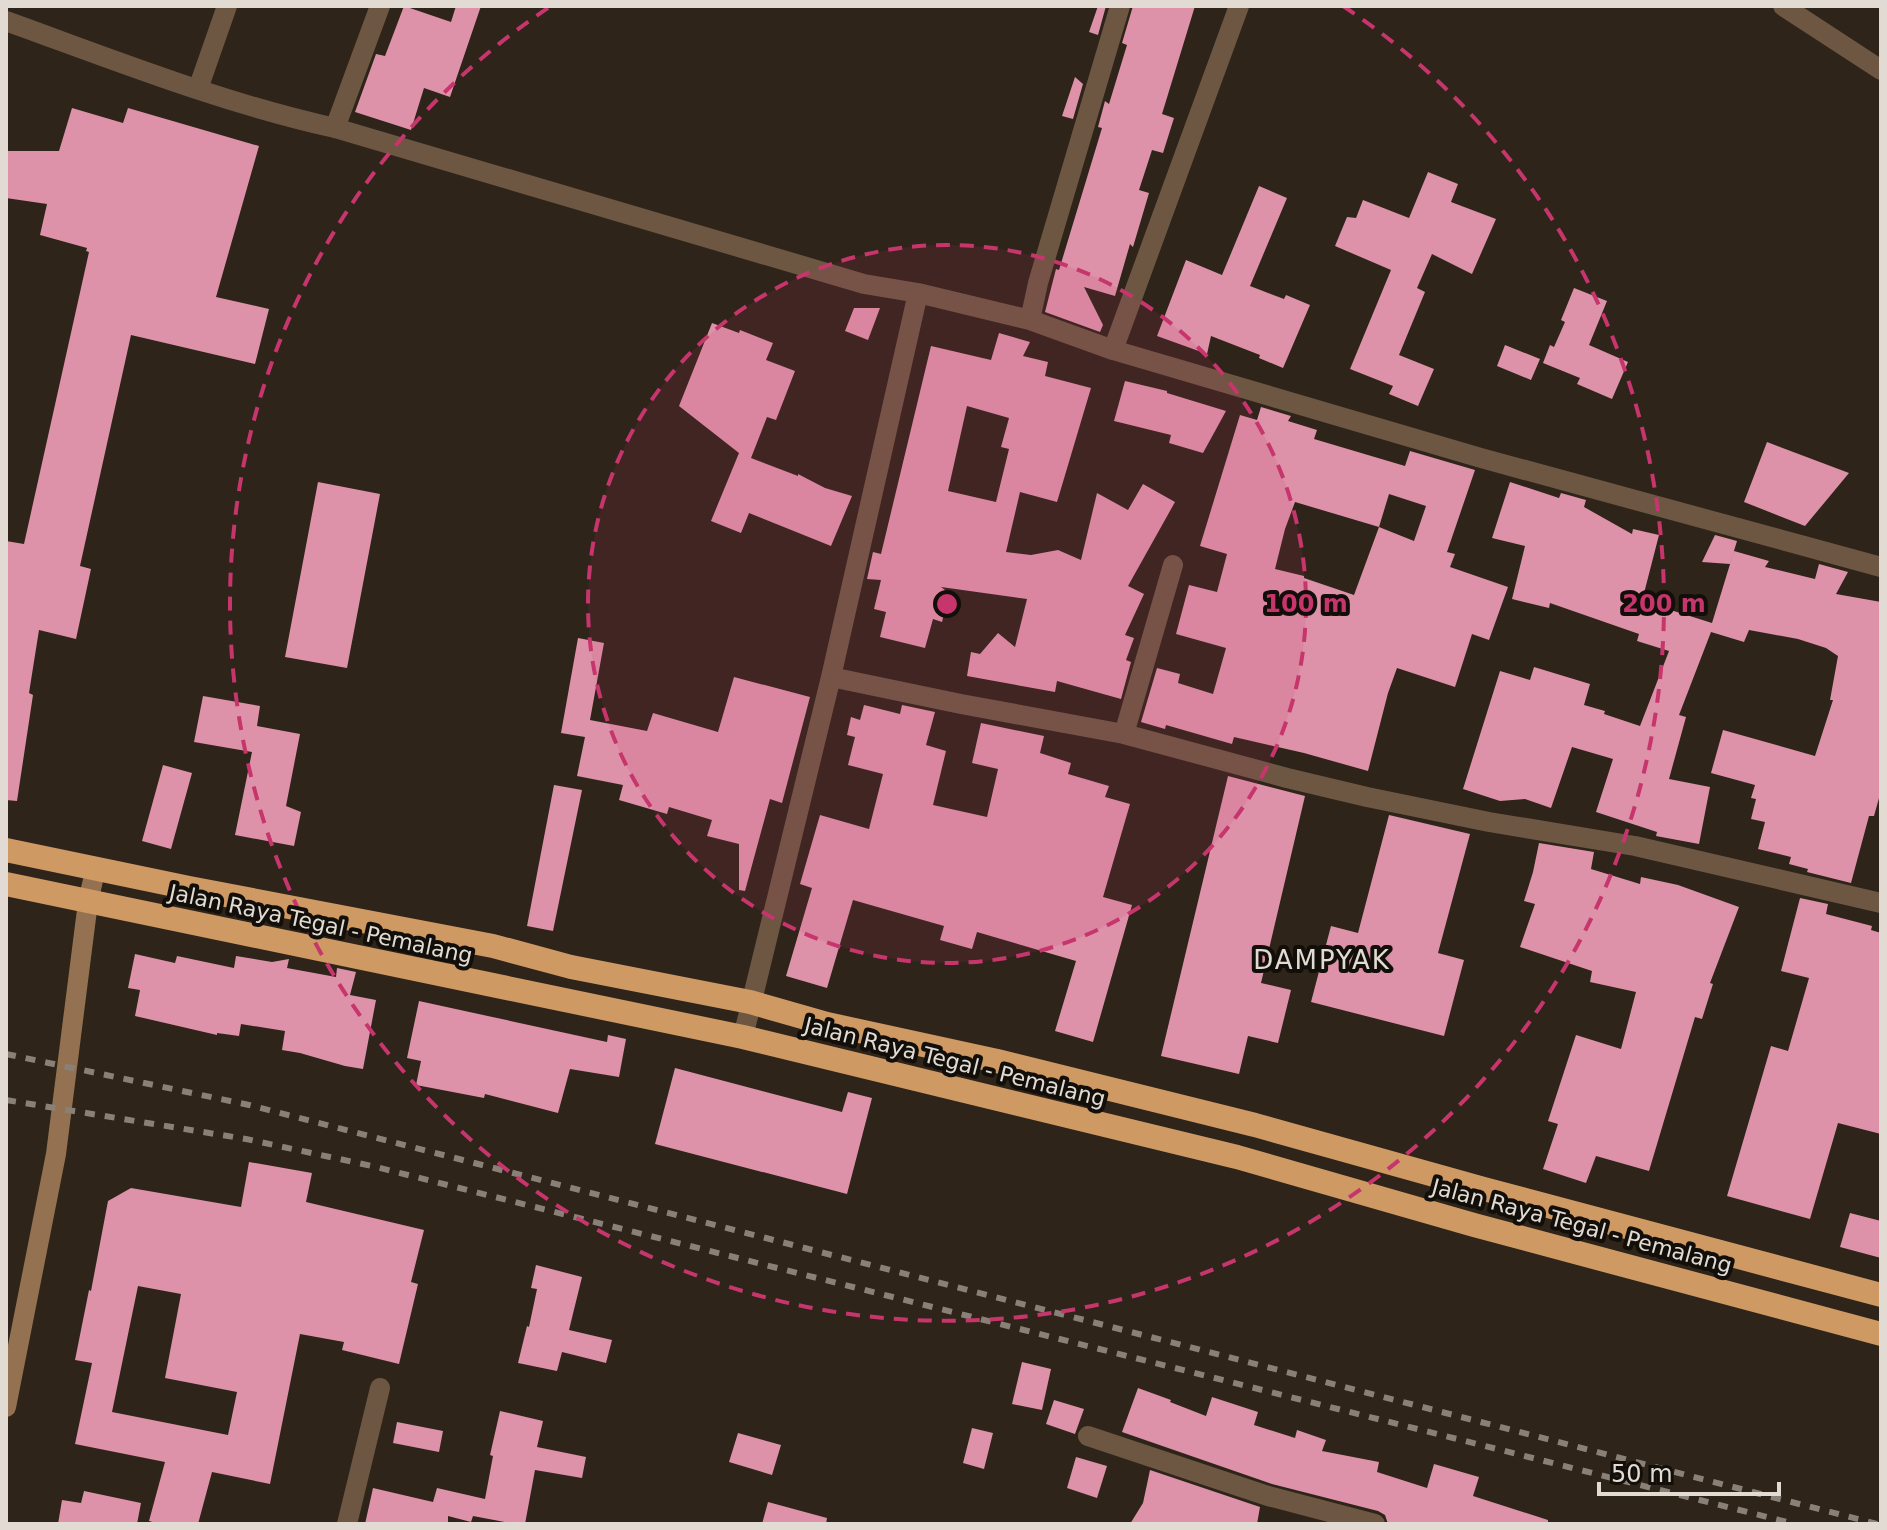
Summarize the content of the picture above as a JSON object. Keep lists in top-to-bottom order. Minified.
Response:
{"streets":{"highway":["Jalan Raya Tegal - Pemalang"]},"districts":["DAMPYAK"],"scale_bar":"50 m","rings":["100 m","200 m"]}
